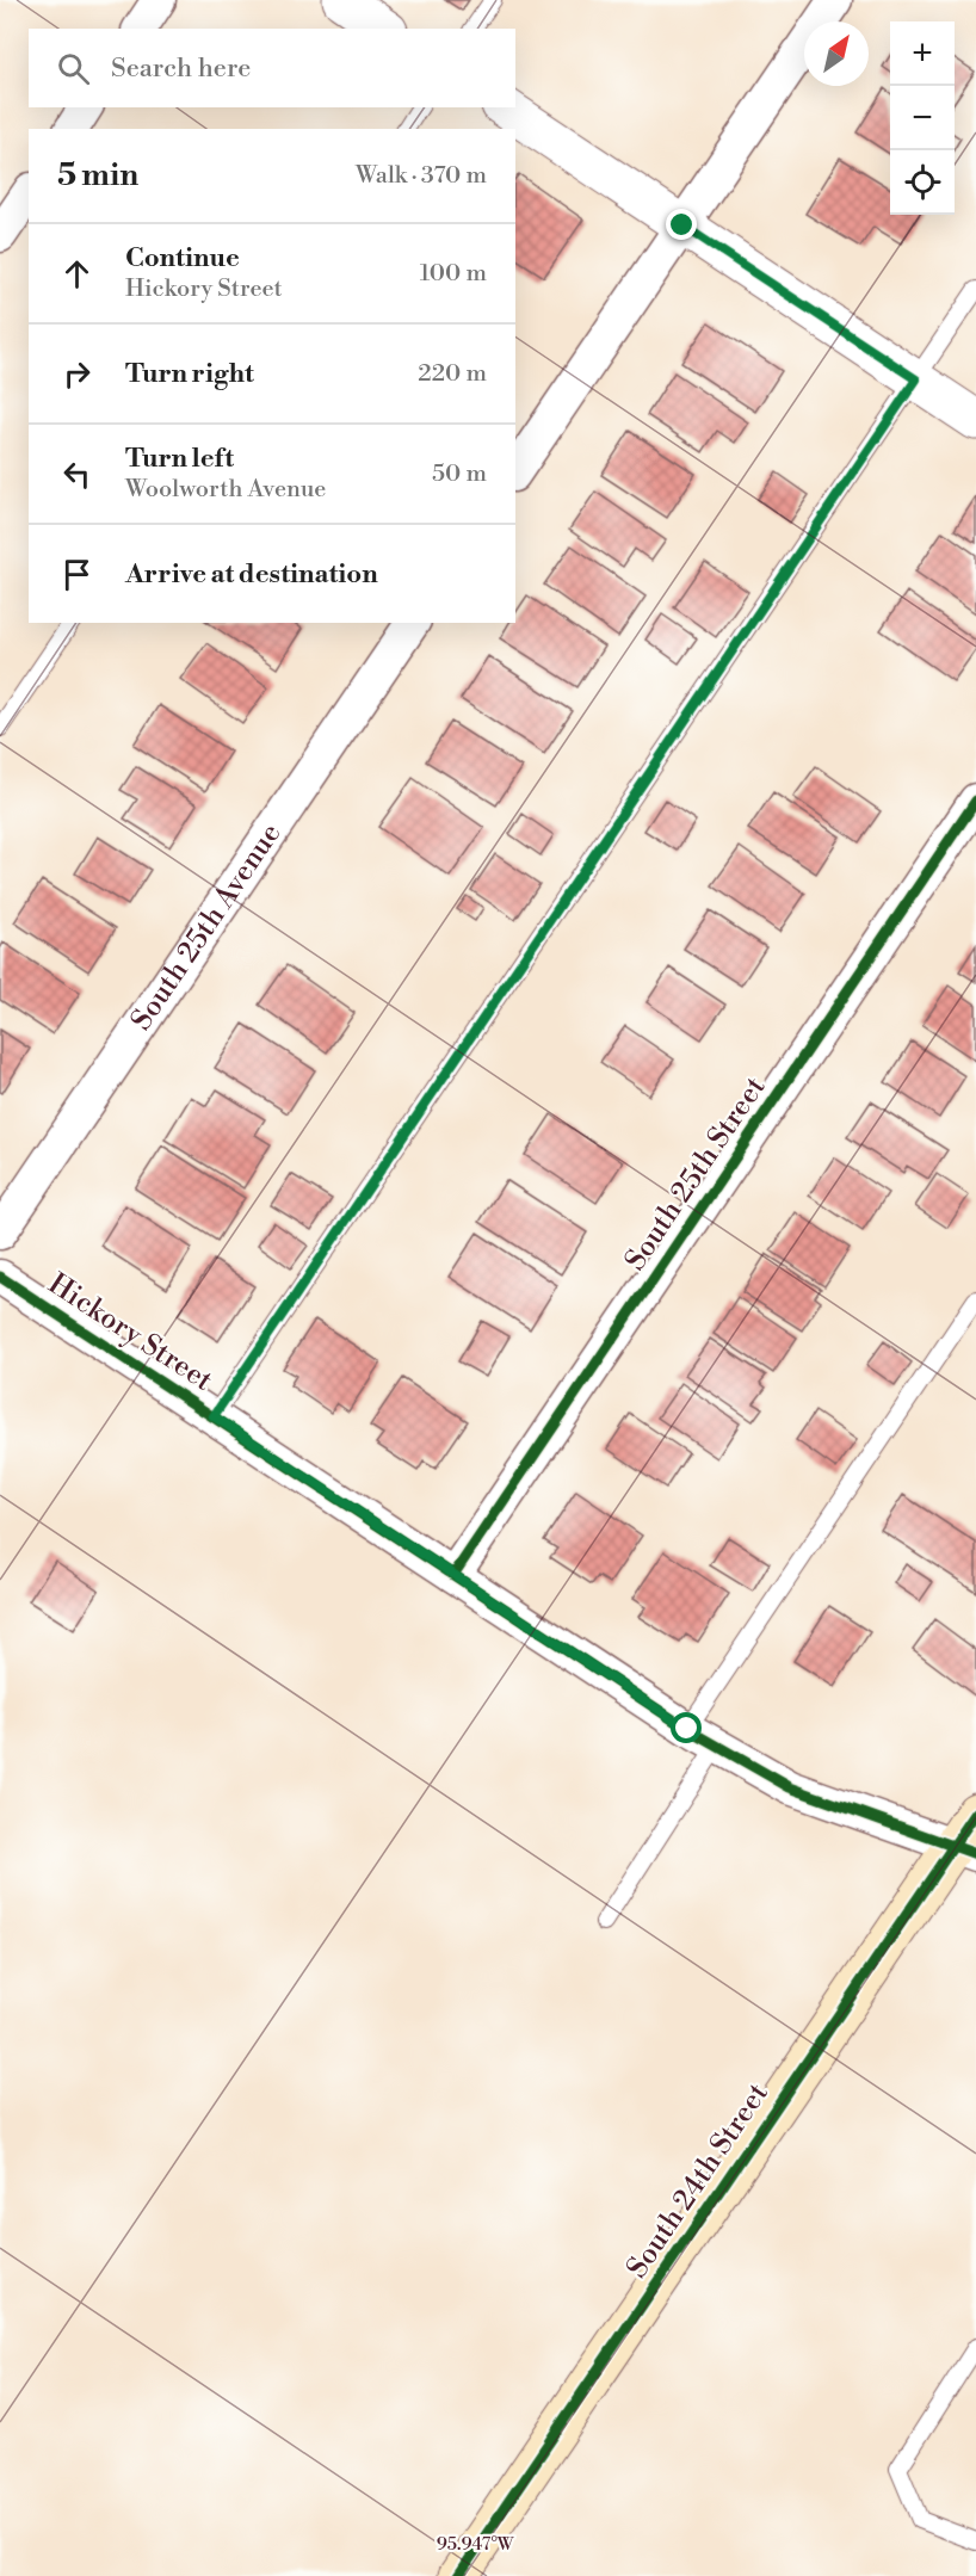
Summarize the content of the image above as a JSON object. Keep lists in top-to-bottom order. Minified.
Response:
{"streets":{"main road":["South 24th Street"],"street":["South 25th Avenue","South 25th Street","Hickory Street"]},"crossings":[["South 25th Street","Hickory Street"],["Hickory Street","South 24th Street"]],"north":"top right","page":{"map_buttons":["+","−"],"search":"Search here","heading":["5 min","Walk · 370 m"],"list":[["Continue","Hickory Street","100 m"],["Turn right","220 m"],["Turn left","Woolworth Avenue","50 m"],"Arrive at destination"]},"coordinates":["95.947°W"]}
